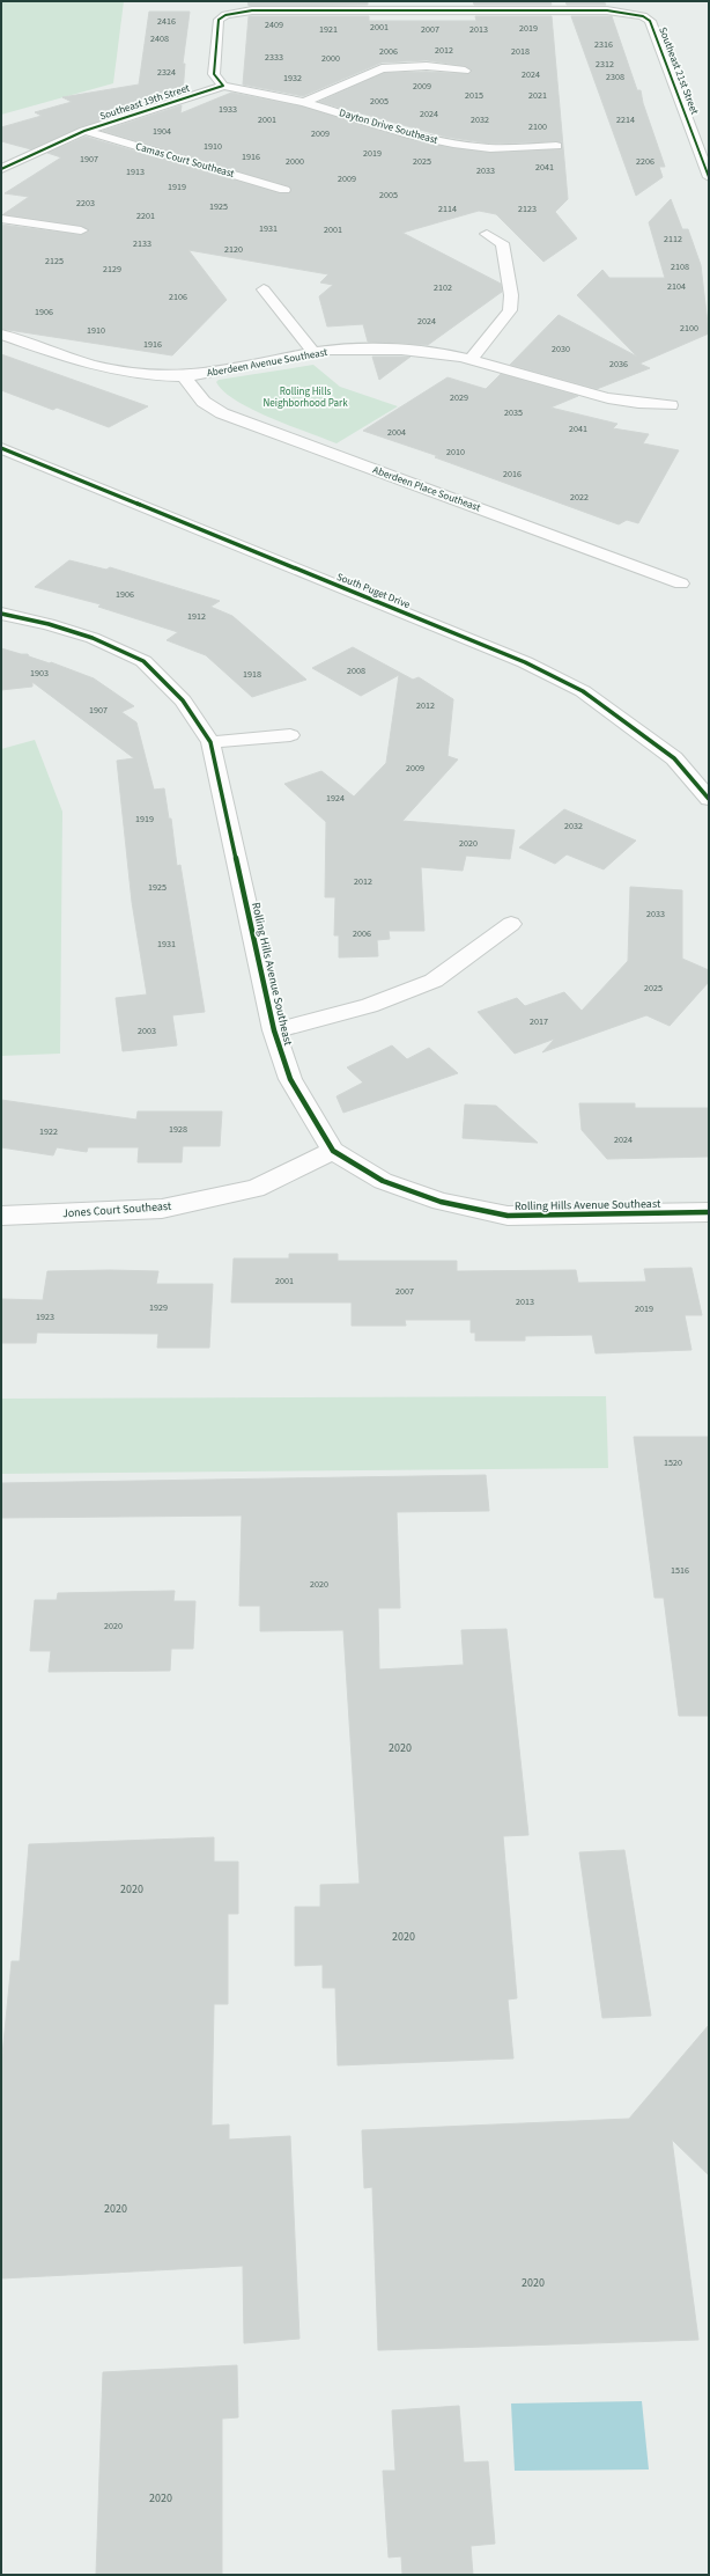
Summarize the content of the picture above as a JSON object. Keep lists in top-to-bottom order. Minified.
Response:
{"streets":{"street":["Southeast 21st Street","Southeast 19th Street","Dayton Drive Southeast","Camas Court Southeast","Aberdeen Avenue Southeast","Aberdeen Place Southeast","South Puget Drive","Rolling Hills Avenue Southeast","Jones Court Southeast"]},"crossings":[["Southeast 19th Street","Dayton Drive Southeast"],["Southeast 19th Street","Camas Court Southeast"],["Aberdeen Avenue Southeast","Aberdeen Place Southeast"],["Rolling Hills Avenue Southeast","Jones Court Southeast"]],"parks":["Rolling Hills Neighborhood Park"],"house_numbers":["2416","2409","2001","2019","1921","2007","2013","2408","2316","2012","2006","2018","2333","2000","2312","2324","2024","2308","1932","2009","2015","2021","2005","1933","2024","2001","2032","2214","2100","1904","2009","1910","2019","1916","1907","2000","2025","2206","2041","2033","1913","2009","1919","2005","2203","1925","2114","2123","2201","1931","2001","2112","2133","2120","2125","2108","2129","2104","2102","2106","1906","2024","2100","1910","1916","2030","2036","2029","2035","2041","2004","2010","2016","2022","1906","1912","2008","1903","1918","2012","1907","2009","1924","1919","2032","2020","2012","1925","2033","2006","1931","2025","2017","2003","1928","1922","2024","2001","2007","2013","1929","2019","1923","1520","1516","2020","2020","2020","2020","2020","2020","2020","2020"]}
